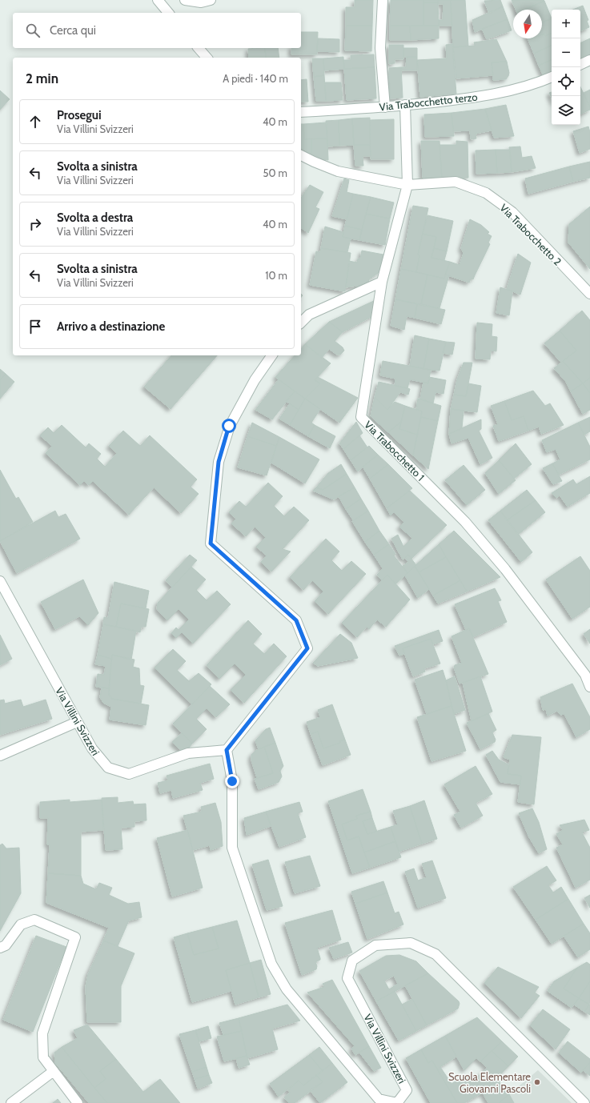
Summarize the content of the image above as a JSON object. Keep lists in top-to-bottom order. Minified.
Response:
{"streets":{"street":["Via Trabocchetto terzo","Via Trabocchetto 2","Via Trabocchetto 1","Via Villini Svizzeri"]},"crossings":[["Via Trabocchetto terzo","Via Trabocchetto 1"],["Via Trabocchetto 2","Via Trabocchetto 1"]],"places":["Scuola Elementare Giovanni Pascoli"],"north":"bottom","page":{"map_buttons":["+","−"],"search":"Cerca qui","heading":["2 min","A piedi · 140 m"],"list":[["Prosegui","Via Villini Svizzeri","40 m"],["Svolta a sinistra","Via Villini Svizzeri","50 m"],["Svolta a destra","Via Villini Svizzeri","40 m"],["Svolta a sinistra","Via Villini Svizzeri","10 m"],"Arrivo a destinazione"]}}
